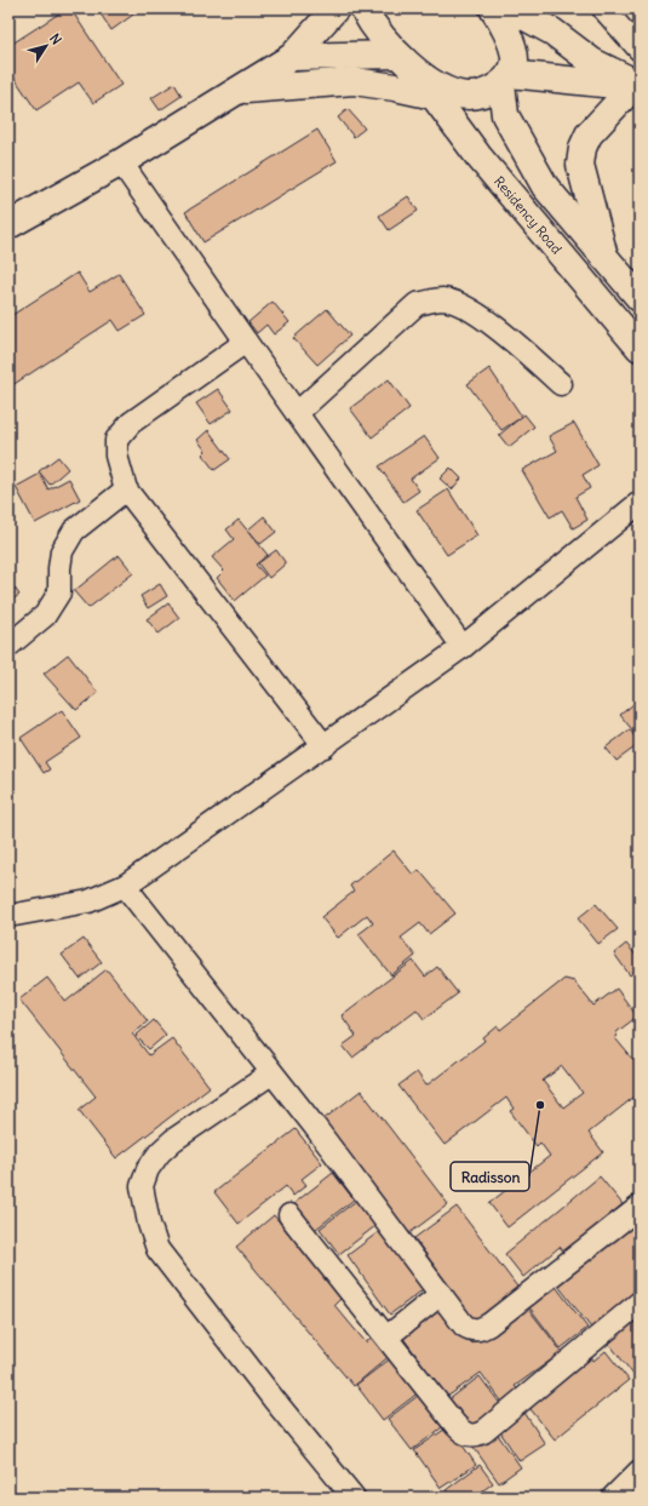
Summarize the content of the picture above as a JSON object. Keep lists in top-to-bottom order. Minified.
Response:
{"streets":{"street":["Residency Road"]},"places":["Radisson"],"north":"top right"}
